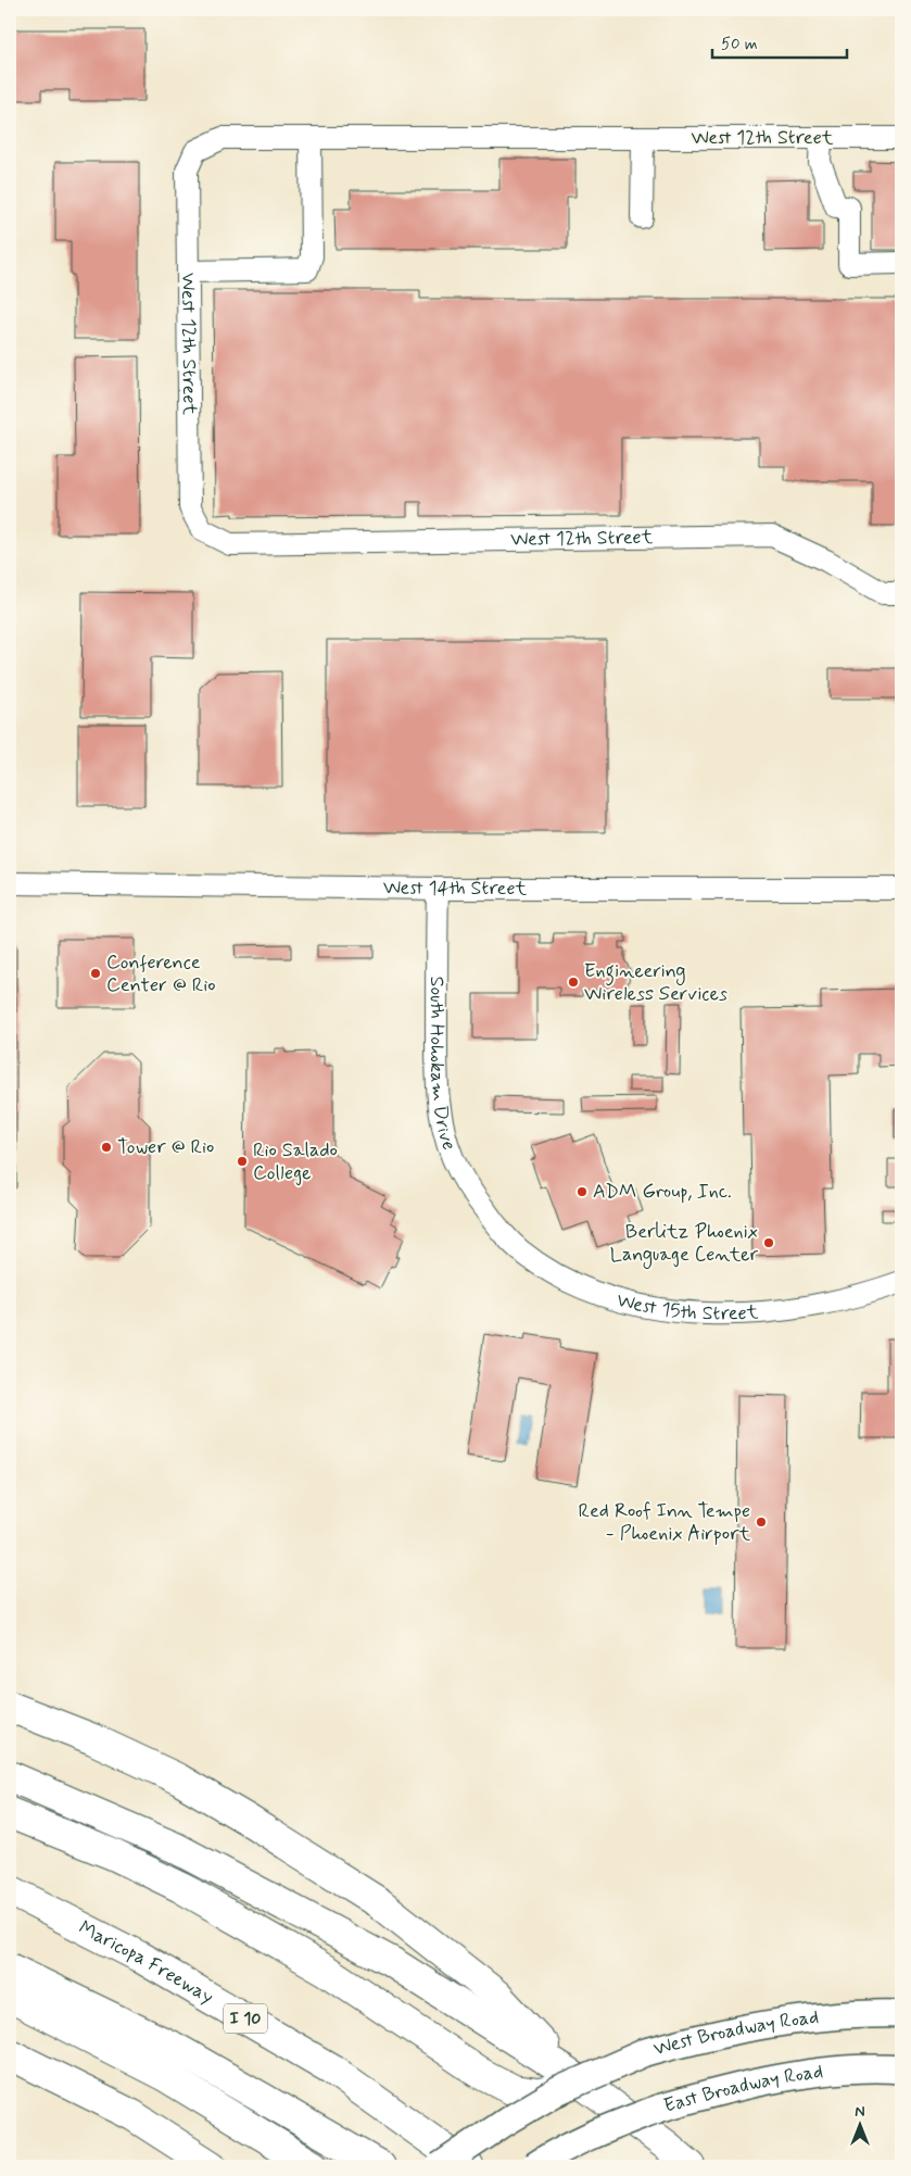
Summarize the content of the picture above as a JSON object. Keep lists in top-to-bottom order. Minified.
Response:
{"streets":{"highway":["Maricopa Freeway","I 10"],"main road":["West Broadway Road","East Broadway Road"],"street":["West 12th Street","West 14th Street","South Hohokam Drive","West 15th Street"]},"crossings":[["West 14th Street","South Hohokam Drive"],["South Hohokam Drive","West 15th Street"]],"places":["Conference Center @ Rio","Engineering Wireless Services","Tower @ Rio","Rio Salado College","ADM Group, Inc.","Berlitz Phoenix Language Center","Red Roof Inn Tempe - Phoenix Airport"],"scale_bar":"50 m","north":"top"}
